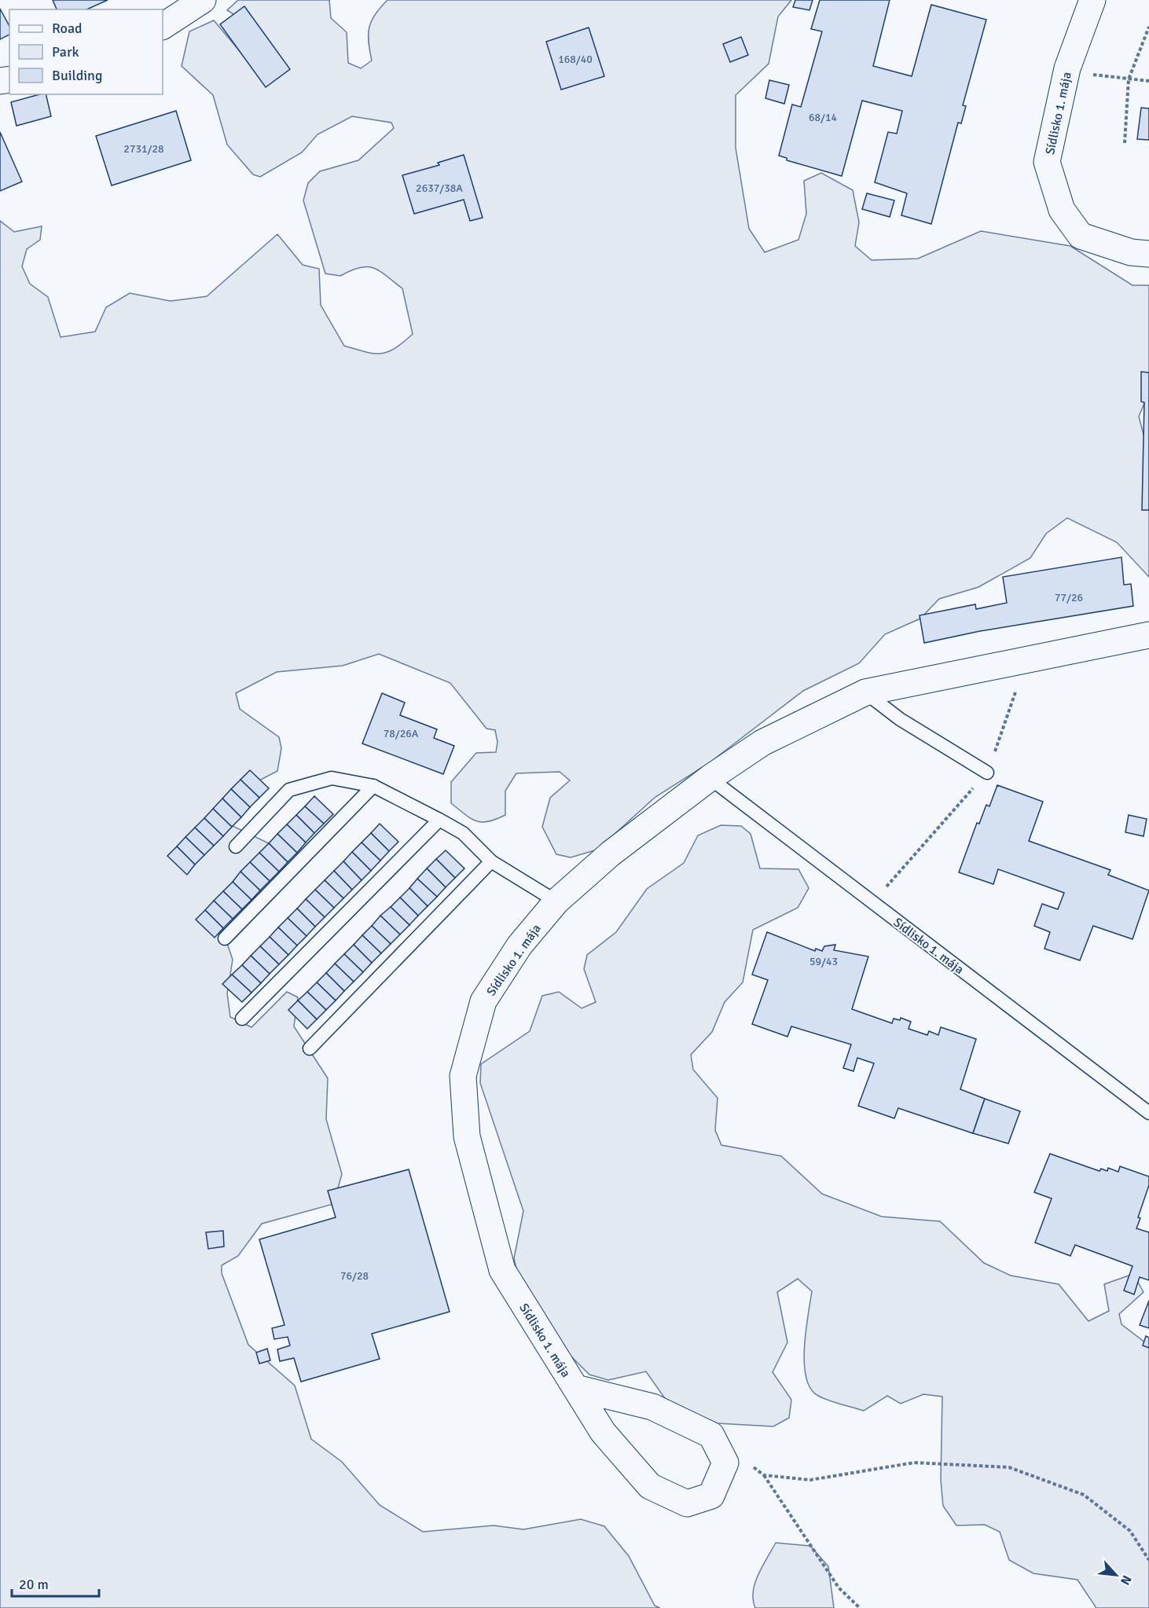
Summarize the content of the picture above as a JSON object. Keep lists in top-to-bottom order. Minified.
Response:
{"streets":{"street":["Sídlisko 1. mája"]},"house_numbers":["168/40","68/14","2731/28","2637/38A","77/26","78/26A","59/43","76/28"],"legend":["Road","Park","Building"],"scale_bar":"20 m","north":"bottom right"}
